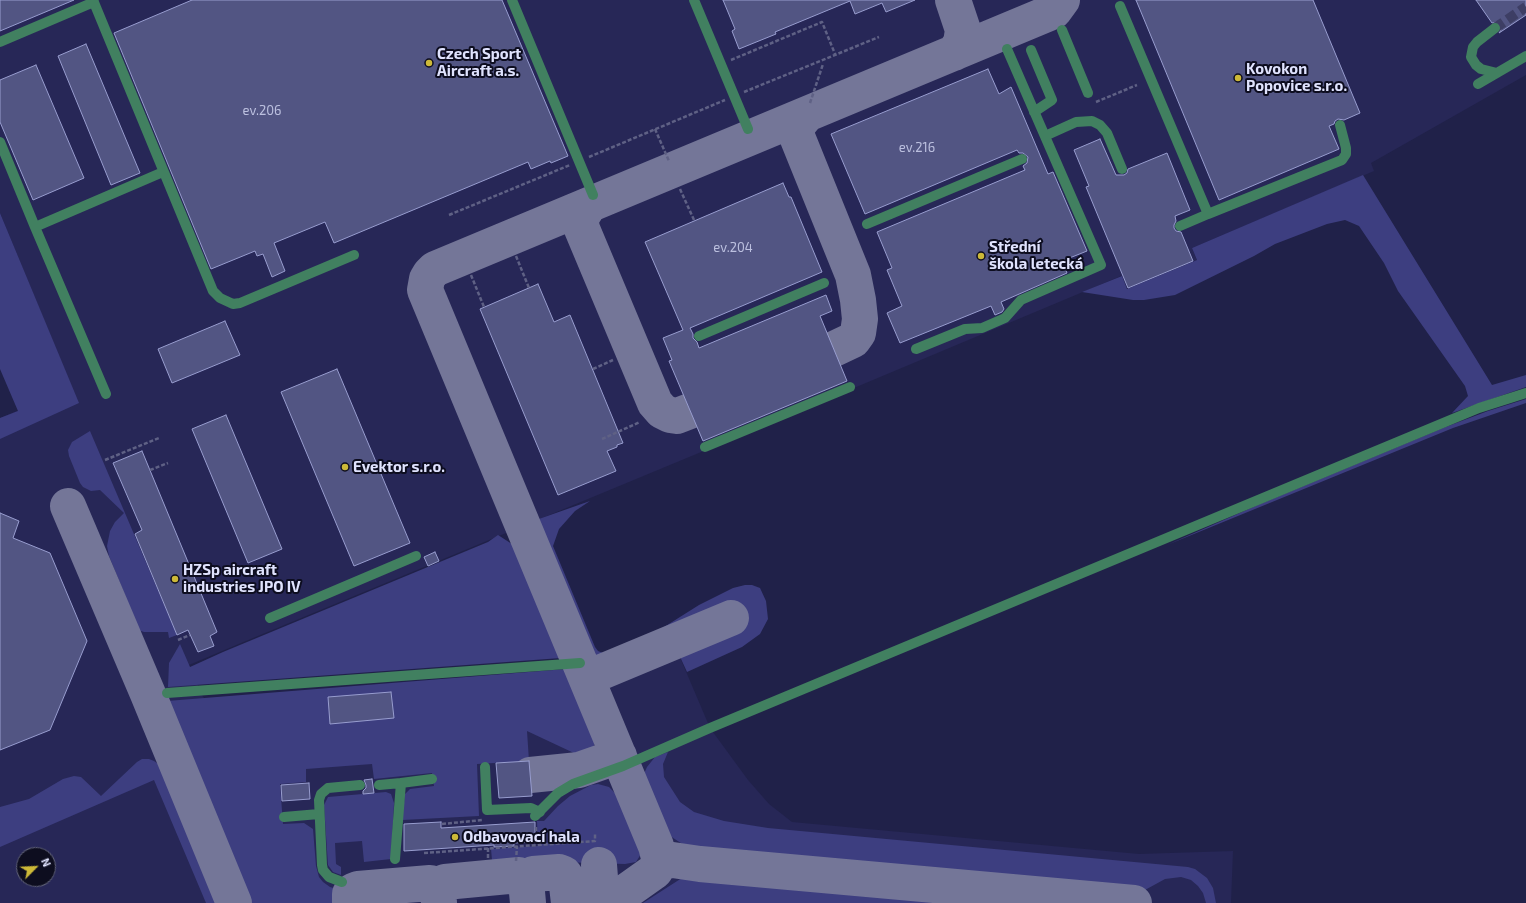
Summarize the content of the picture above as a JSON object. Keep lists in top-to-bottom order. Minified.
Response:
{"places":["Czech Sport Aircraft a.s.","Kovokon Popovice s.r.o.","Střední škola letecká","Evektor s.r.o.","HZSp aircraft industries JPO IV","Odbavovací hala"],"house_numbers":["ev.206","ev.216","ev.204"],"north":"top right"}
